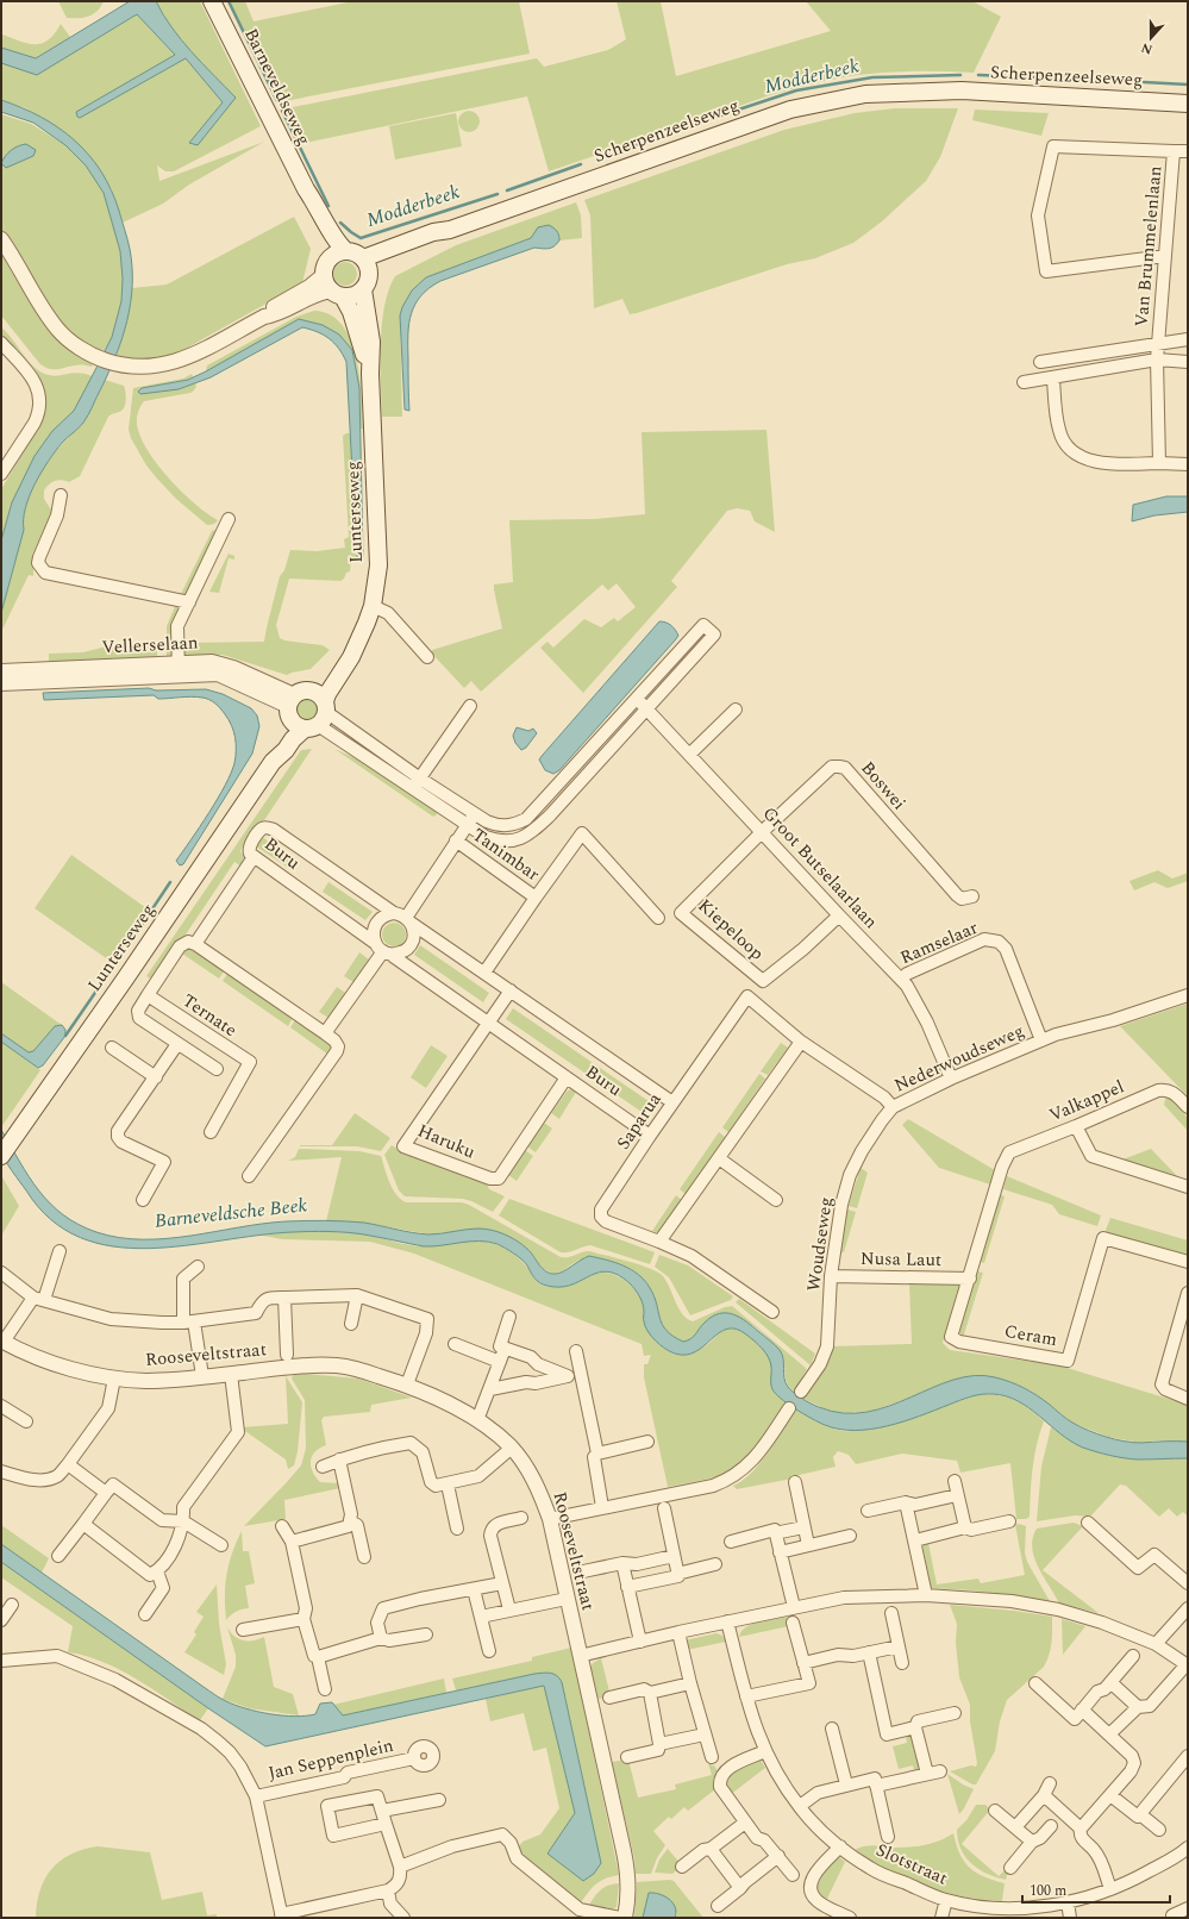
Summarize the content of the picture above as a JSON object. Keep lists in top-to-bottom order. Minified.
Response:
{"streets":{"main road":["Scherpenzeelseweg","Barneveldseweg","Lunterseweg"],"street":["Van Brummelenlaan","Vellerselaan","Boswei","Buru","Tanimbar","Groot Butselaarlaan","Kiepeloop","Ramselaar","Ternate","Nederwoudseweg","Valkappel","Saparua","Haruku","Woudseweg","Nusa Laut","Ceram","Rooseveltstraat","Jan Seppenplein","Slotstraat"]},"crossings":[["Scherpenzeelseweg","Barneveldseweg"],["Scherpenzeelseweg","Lunterseweg"],["Barneveldseweg","Lunterseweg"],["Lunterseweg","Vellerselaan"],["Boswei","Groot Butselaarlaan"],["Boswei","Kiepeloop"],["Buru","Tanimbar"],["Buru","Saparua"],["Buru","Haruku"],["Groot Butselaarlaan","Kiepeloop"],["Groot Butselaarlaan","Ramselaar"],["Groot Butselaarlaan","Nederwoudseweg"],["Ramselaar","Nederwoudseweg"],["Nederwoudseweg","Saparua"],["Nederwoudseweg","Woudseweg"],["Valkappel","Ceram"],["Woudseweg","Nusa Laut"],["Nusa Laut","Ceram"]],"water":["Modderbeek","Barneveldsche Beek"],"scale_bar":"100 m","north":"bottom"}
